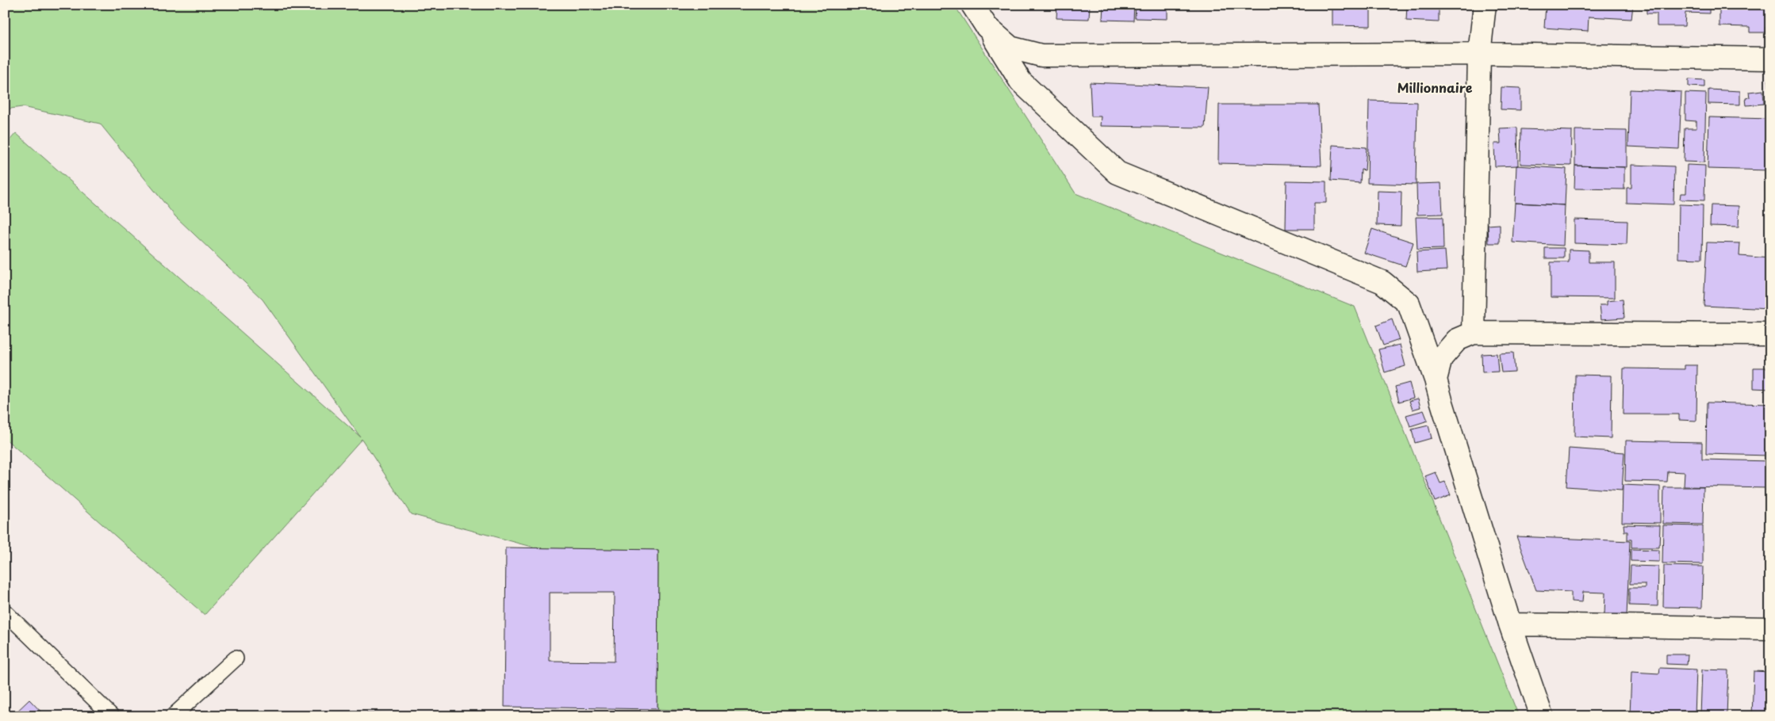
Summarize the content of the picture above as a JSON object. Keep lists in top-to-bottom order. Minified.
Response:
{"districts":["Millionnaire"]}
